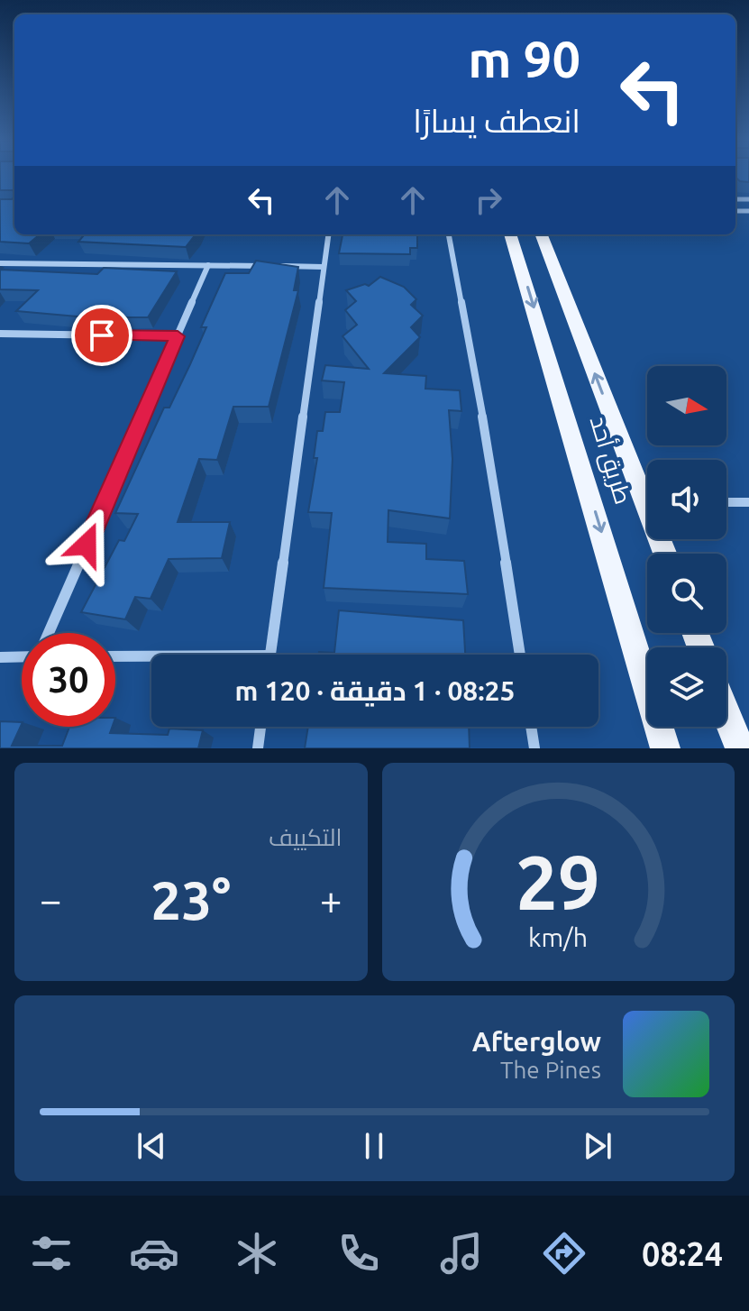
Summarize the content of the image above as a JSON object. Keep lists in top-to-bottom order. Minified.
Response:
{"streets":{"main road":["طريق أحد"]},"north":"right","page":{"turn":["90 m","انعطف يسارًا"],"limit":"30","trip":"08:25 · 1 دقيقة · 120 m","tile":"التكييف","heat":["−","23°","+"],"song":["Afterglow","The Pines"],"tabs":"08:24","gauge":["29","km/h"]}}
